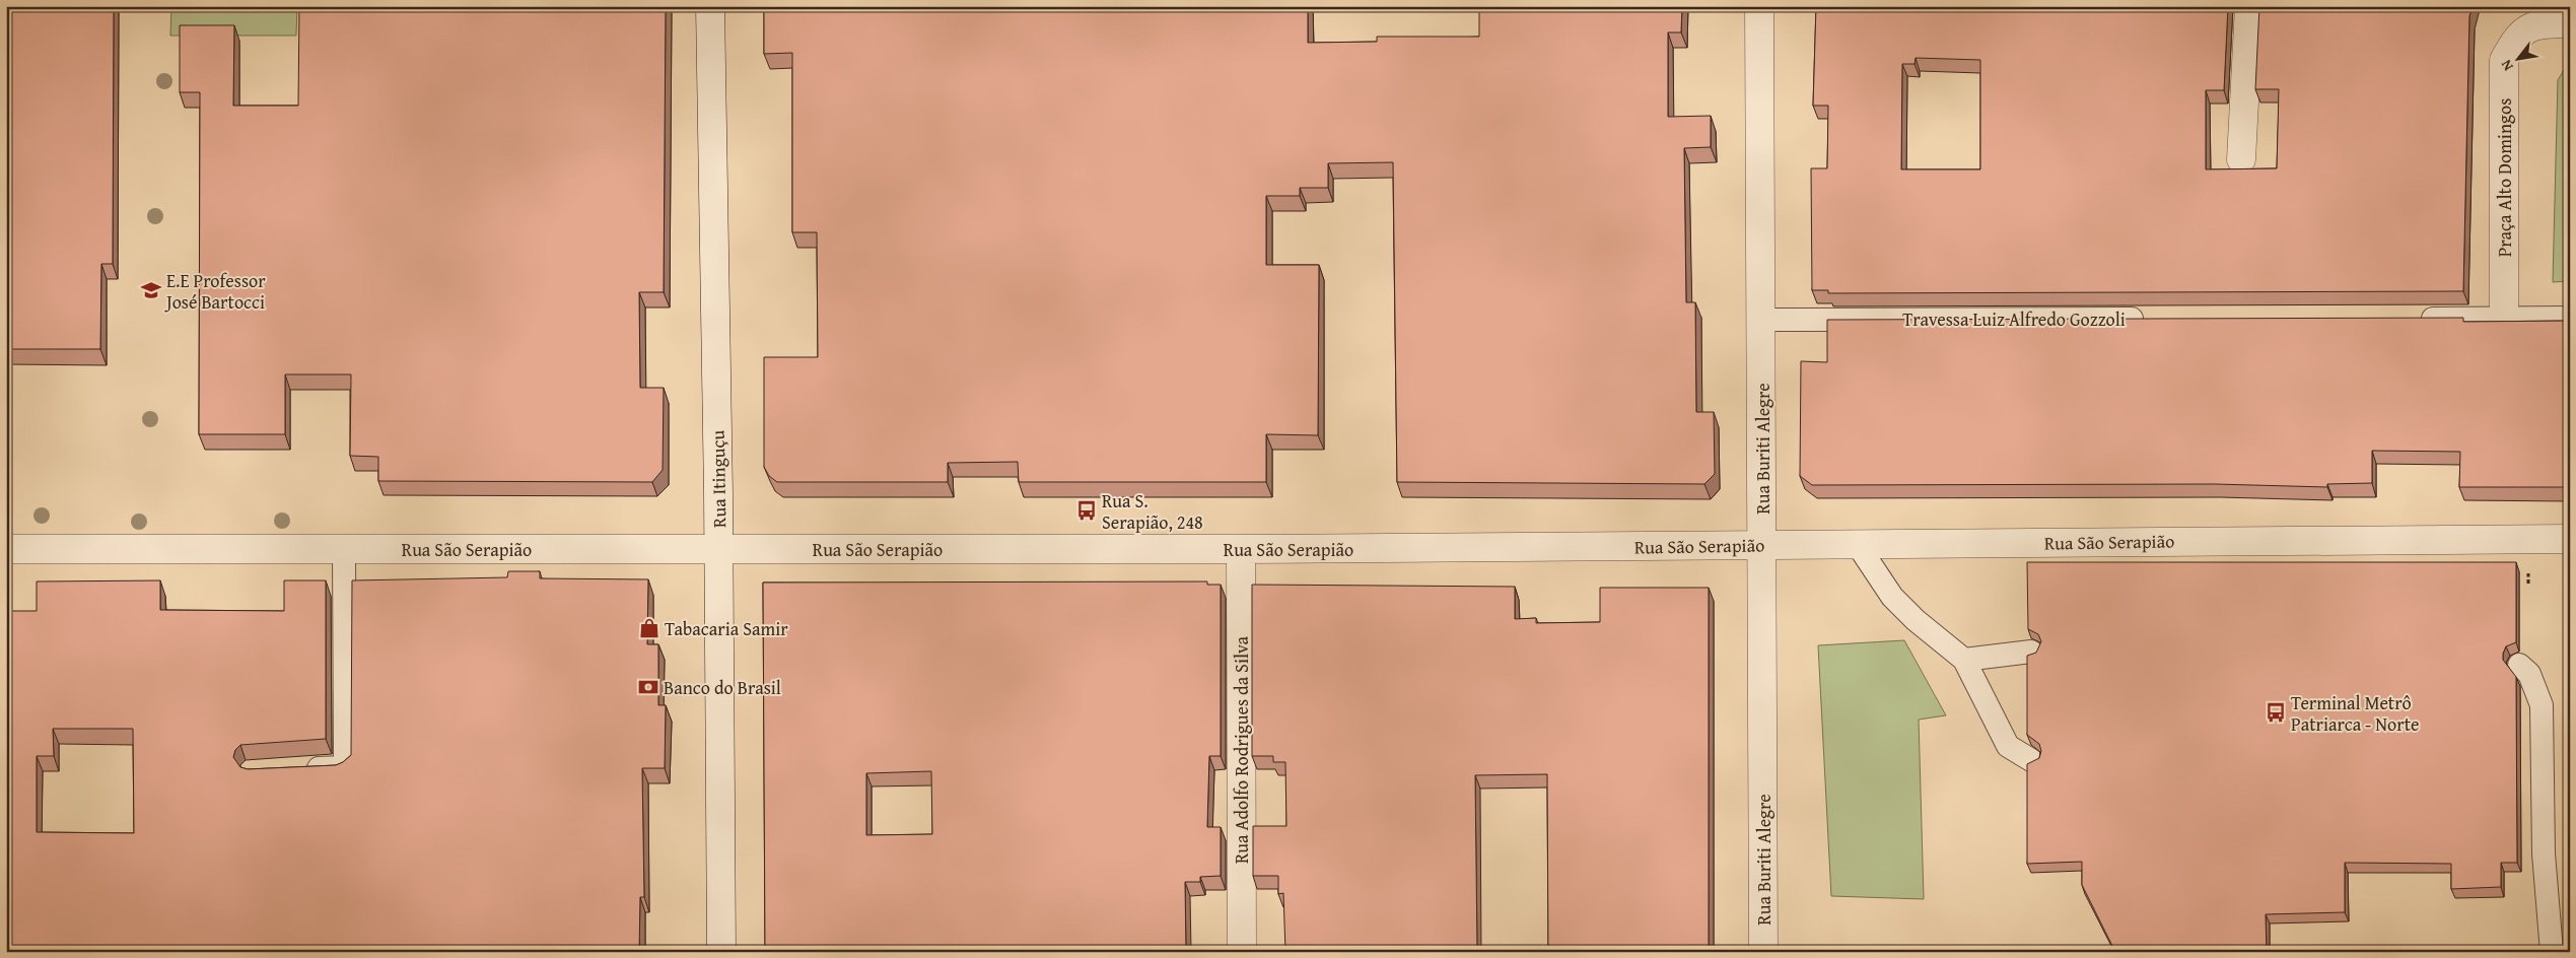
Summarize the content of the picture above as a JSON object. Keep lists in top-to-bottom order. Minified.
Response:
{"streets":{"street":["Praça Alto Domingos","Rua Buriti Alegre","Rua Itinguçu","Rua São Serapião","Rua Adolfo Rodrigues da Silva"],"lane":["Travessa Luiz Alfredo Gozzoli"]},"crossings":[["Travessa Luiz Alfredo Gozzoli","Rua Buriti Alegre"],["Rua Buriti Alegre","Rua São Serapião"],["Rua Itinguçu","Rua São Serapião"],["Rua São Serapião","Rua Adolfo Rodrigues da Silva"]],"places":{"school or university":["E.E Professor José Bartocci"],"bus stop":["Rua S. Serapião, 248","Terminal Metrô Patriarca - Norte"],"shop":["Tabacaria Samir"],"bank":["Banco do Brasil"]},"north":"bottom left"}
